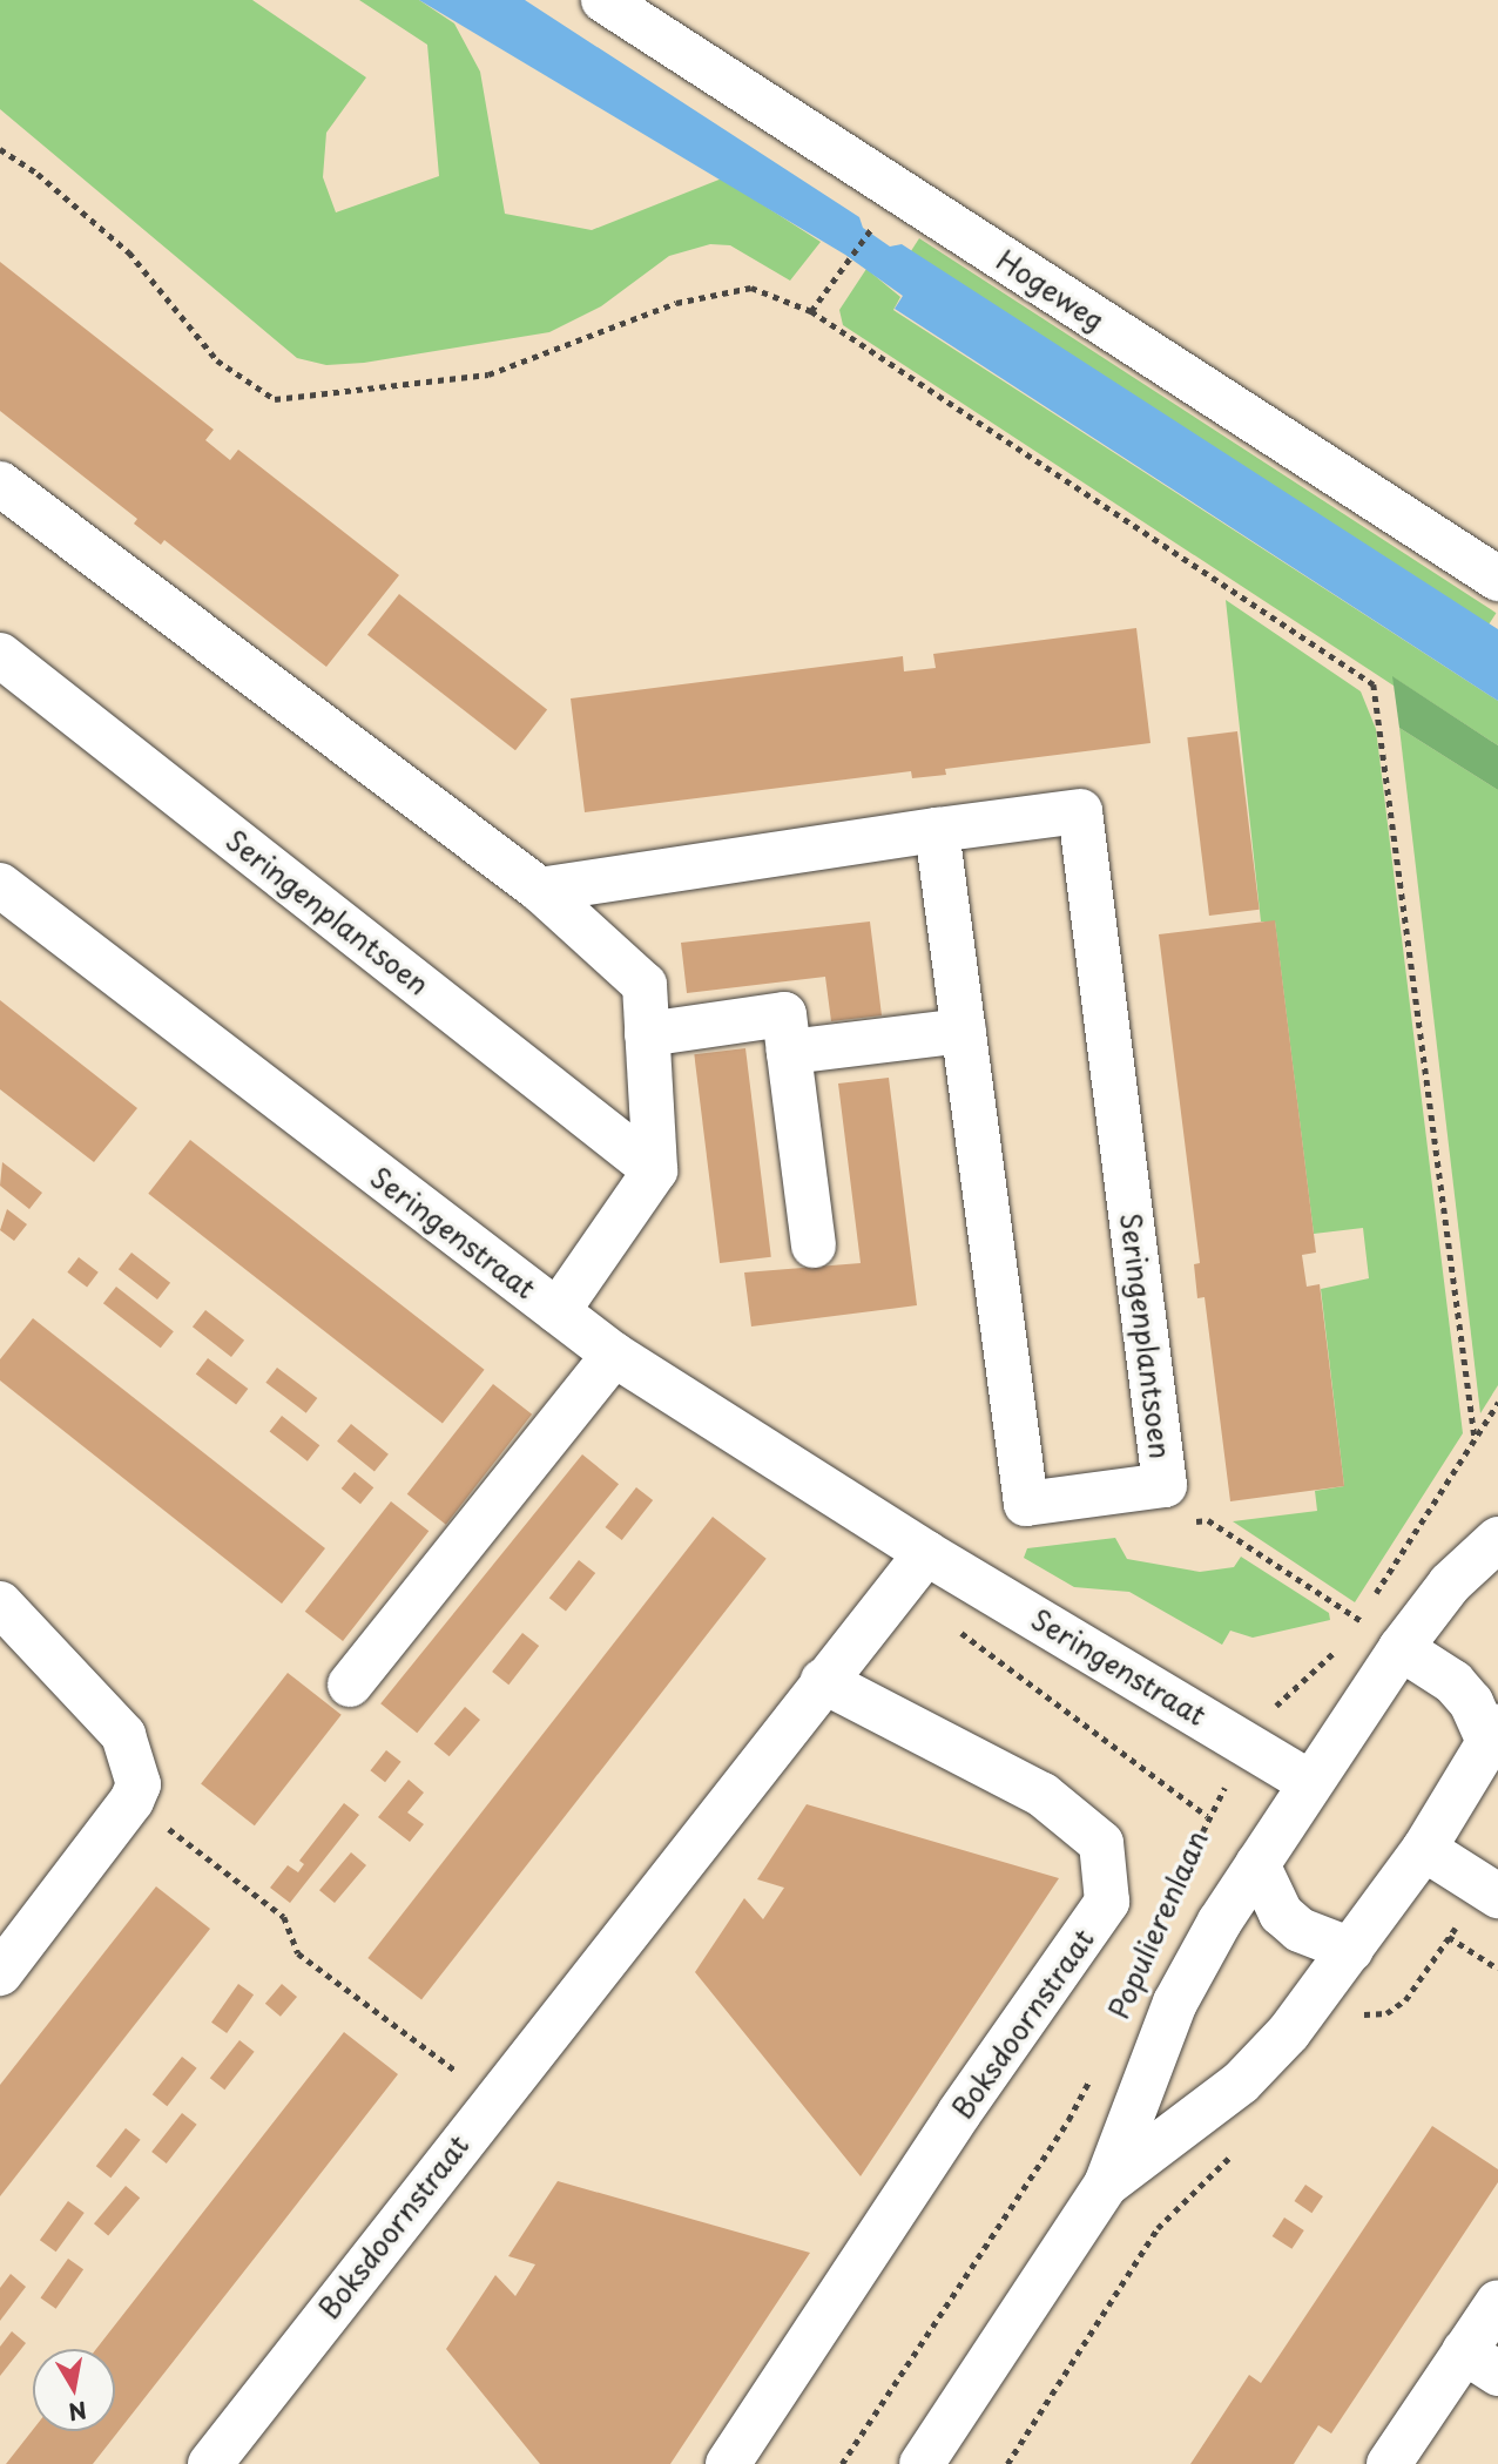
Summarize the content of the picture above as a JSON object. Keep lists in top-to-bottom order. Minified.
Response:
{"streets":{"street":["Hogeweg","Seringenplantsoen","Seringenstraat","Populierenlaan","Boksdoornstraat"]},"crossings":[["Seringenstraat","Populierenlaan"],["Seringenstraat","Boksdoornstraat"]],"north":"bottom"}
